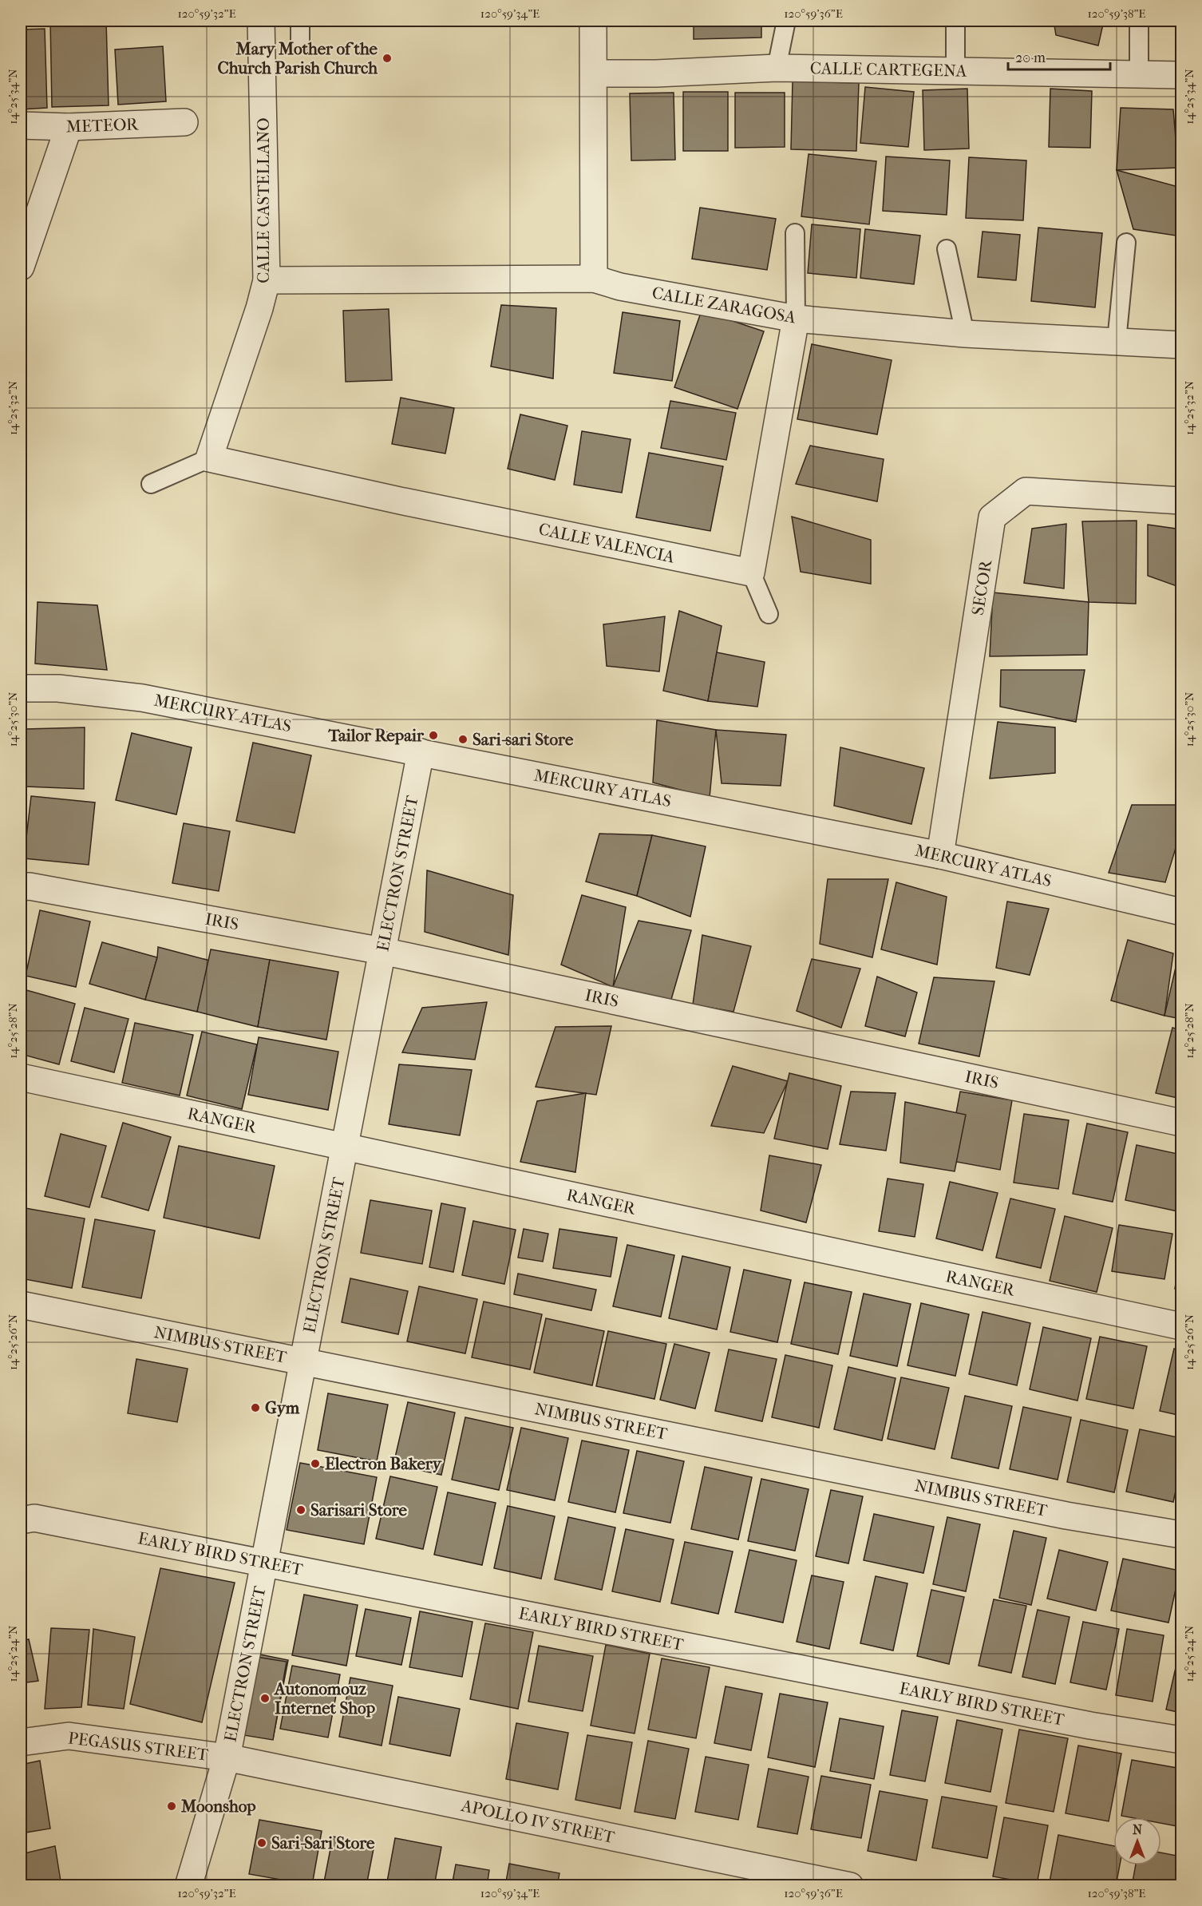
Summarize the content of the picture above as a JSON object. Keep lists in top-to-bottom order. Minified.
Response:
{"streets":{"street":["CALLE CARTEGENA","METEOR","CALLE CASTELLANO","CALLE ZARAGOSA","CALLE VALENCIA","SECOR","MERCURY ATLAS","ELECTRON STREET","IRIS","RANGER","NIMBUS STREET","EARLY BIRD STREET","PEGASUS STREET","APOLLO IV STREET"]},"crossings":[["CALLE CASTELLANO","CALLE ZARAGOSA"],["CALLE CASTELLANO","CALLE VALENCIA"],["SECOR","MERCURY ATLAS"],["MERCURY ATLAS","ELECTRON STREET"],["ELECTRON STREET","IRIS"],["ELECTRON STREET","RANGER"],["ELECTRON STREET","NIMBUS STREET"],["ELECTRON STREET","EARLY BIRD STREET"],["ELECTRON STREET","PEGASUS STREET"],["ELECTRON STREET","APOLLO IV STREET"],["PEGASUS STREET","APOLLO IV STREET"]],"places":["Mary Mother of the Church Parish Church","Tailor Repair","Sari-sari Store","Gym","Electron Bakery","Sarisari Store","Autonomouz Internet Shop","Moonshop","Sari-Sari Store"],"scale_bar":"20 m","north":"top","coordinates":["120°59'32\"E","120°59'34\"E","120°59'36\"E","120°59'38\"E","14°25'34\"N","14°25'32\"N","14°25'30\"N","14°25'28\"N","14°25'26\"N","14°25'24\"N"]}
